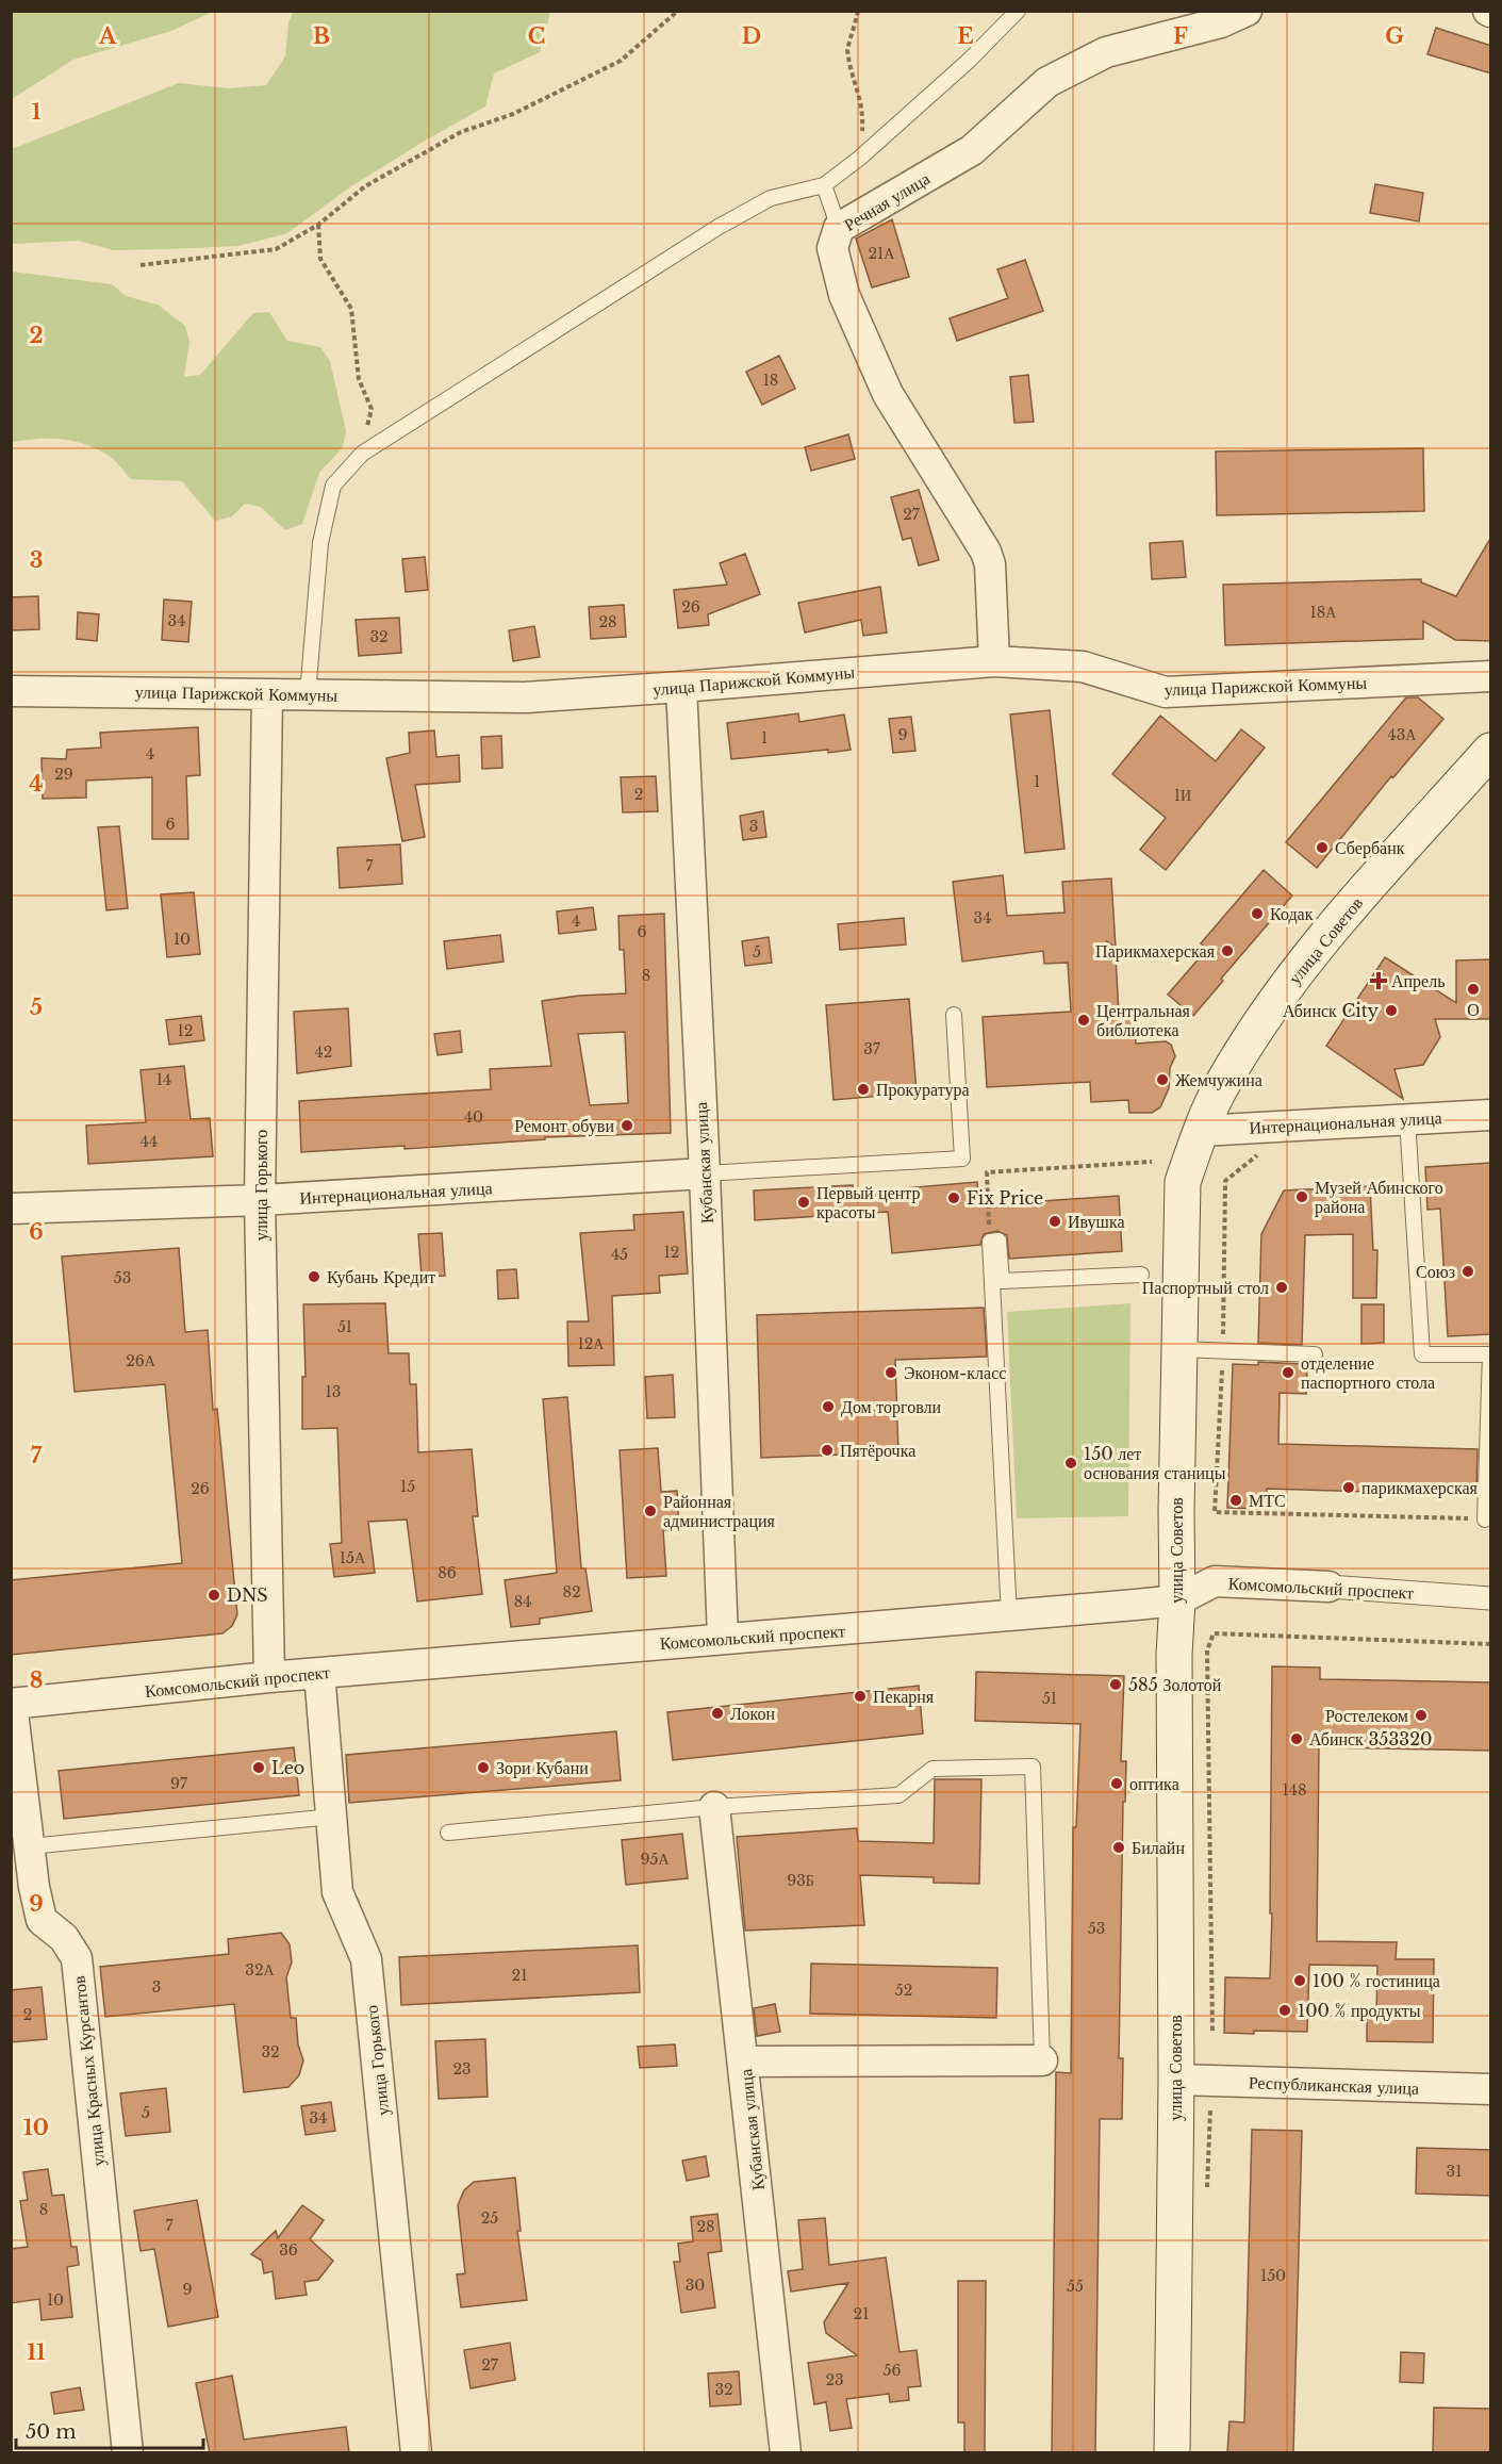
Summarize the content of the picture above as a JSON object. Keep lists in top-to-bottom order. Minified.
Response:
{"streets":{"main road":["улица Советов"],"street":["Речная улица","улица Парижской Коммуны","Интернациональная улица","Кубанская улица","улица Горького","Комсомольский проспект","улица Красных Курсантов","Республиканская улица"]},"crossings":[["Речная улица","улица Парижской Коммуны"],["улица Парижской Коммуны","Кубанская улица"],["улица Парижской Коммуны","улица Горького"],["улица Советов","Интернациональная улица"],["улица Советов","Комсомольский проспект"],["улица Советов","Республиканская улица"],["Интернациональная улица","Кубанская улица"],["Интернациональная улица","улица Горького"],["Кубанская улица","Комсомольский проспект"],["улица Горького","Комсомольский проспект"],["Комсомольский проспект","улица Красных Курсантов"]],"places":{"other":["Сбербанк","Кодак","Парикмахерская","О","Абинск City","Центральная библиотека","Жемчужина","Прокуратура","Ремонт обуви","Музей Абинского района","Fix Price","Первый центр красоты","Ивушка","Союз","Кубань Кредит","Паспортный стол","Эконом-класс","отделение паспортного стола","Дом торговли","Пятёрочка","150 лет основания станицы","парикмахерская","МТС","Районная администрация","DNS","585 Золотой","Пекарня","Локон","Ростелеком","Абинск 353320","Leo","Зори Кубани","оптика","Билайн","100 % гостиница","100 % продукты"],"health":["Апрель"]},"house_numbers":["21А","18","27","26","18А","34","28","32","9","43А","1","4","29","1","2","1И","6","3","7","34","4","6","10","5","8","12","37","42","14","40","44","12","45","53","51","12А","26А","13","15","26","15А","86","82","84","51","97","148","95А","93Б","53","32А","21","3","52","2","32","23","5","34","31","8","25","7","28","36","150","30","55","9","10","21","27","56","23","32"],"scale_bar":"50 m","grid":{"columns":["A","B","C","D","E","F","G"],"rows":["1","2","3","4","5","6","7","8","9","10","11"]}}
